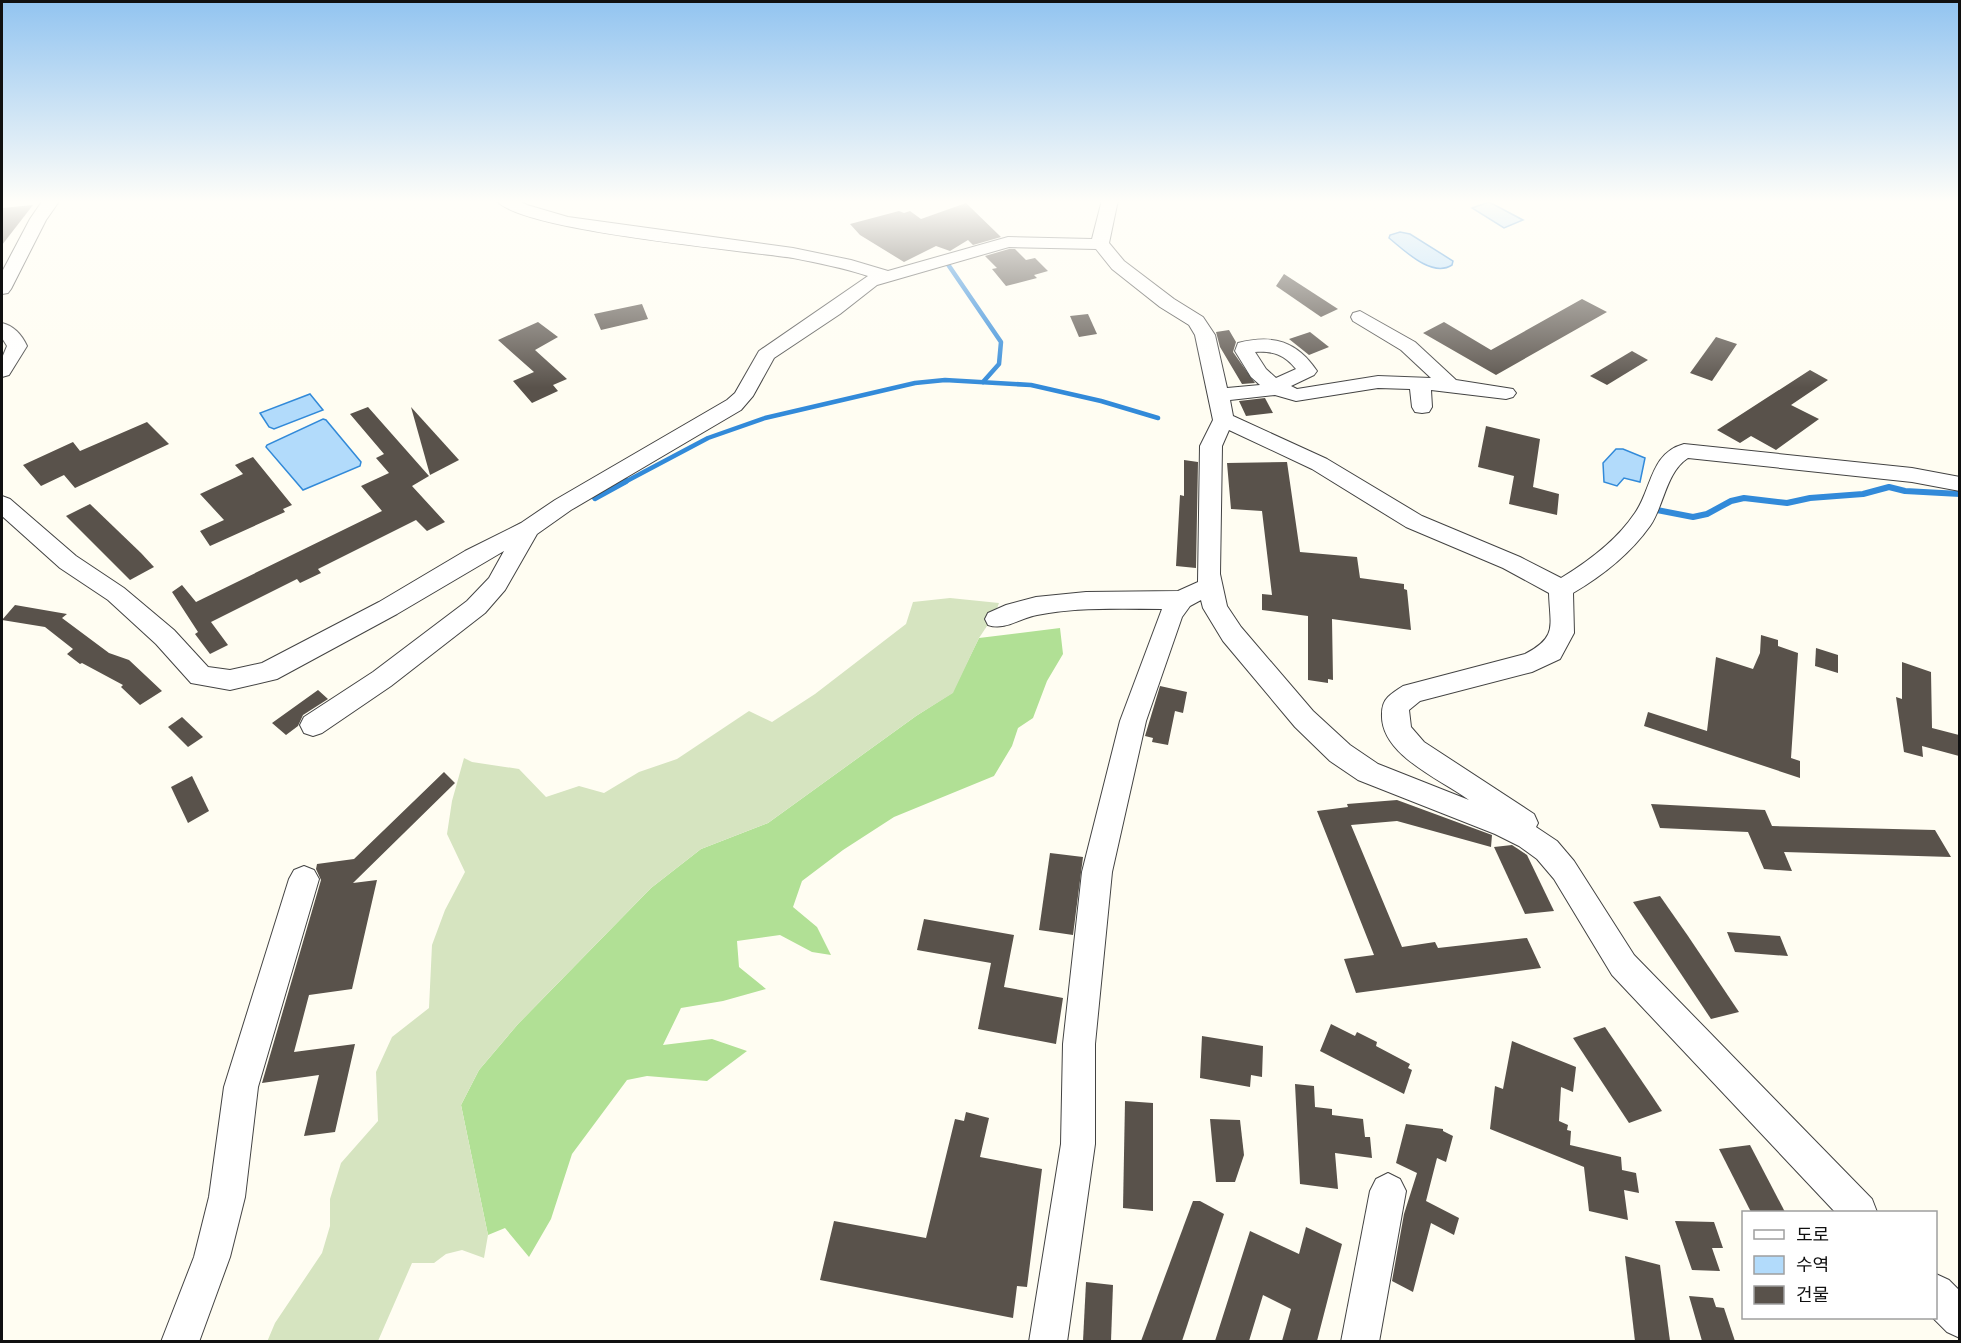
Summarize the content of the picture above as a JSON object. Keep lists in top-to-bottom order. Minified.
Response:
{"legend":["도로","수역","건물"]}
